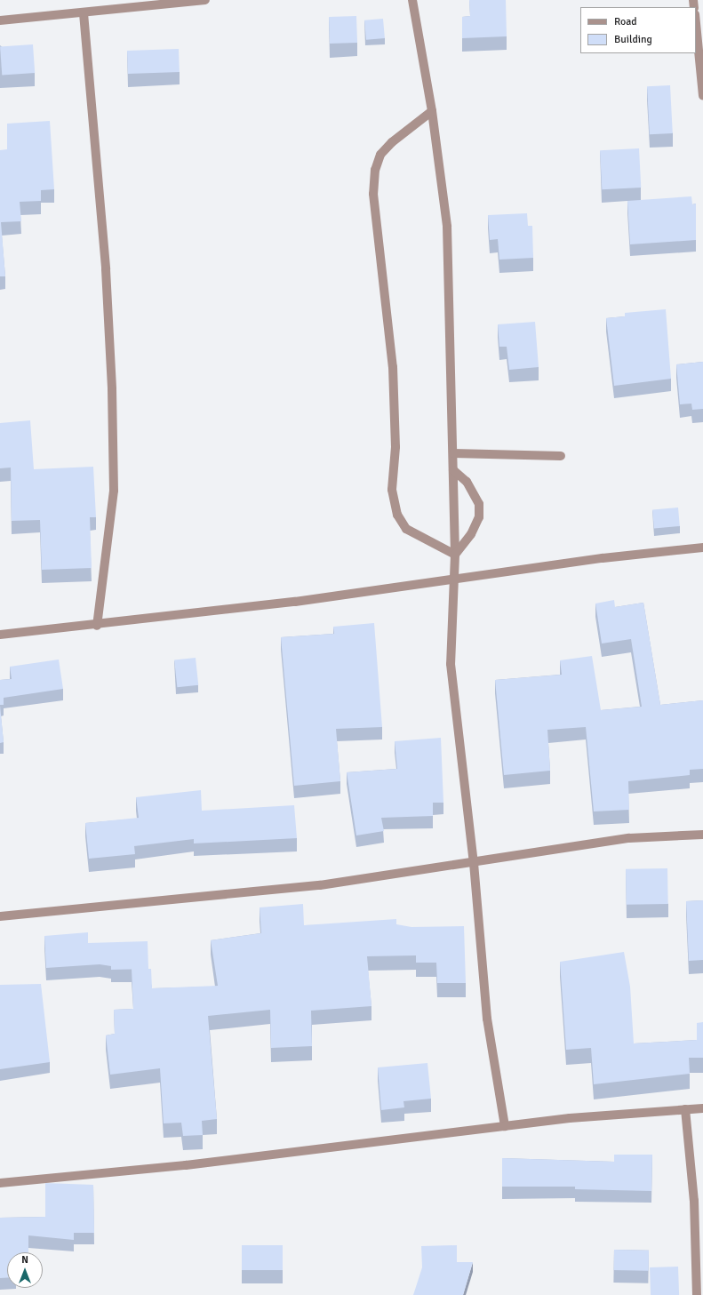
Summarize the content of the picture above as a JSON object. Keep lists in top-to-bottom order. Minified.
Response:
{"legend":["Road","Building"],"north":"top"}
